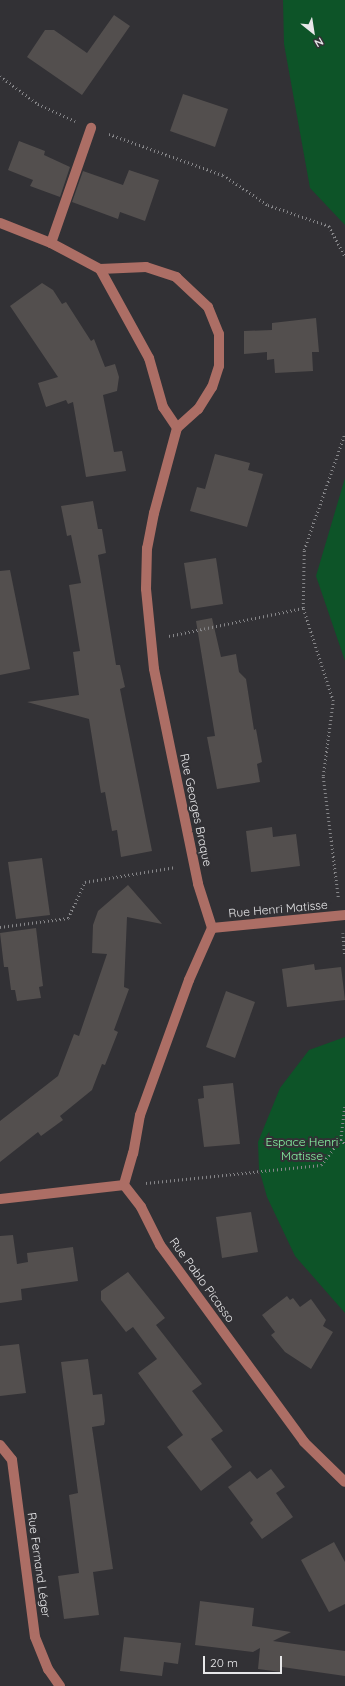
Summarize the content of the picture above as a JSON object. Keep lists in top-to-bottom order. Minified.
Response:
{"streets":{"street":["Rue Georges Braque","Rue Henri Matisse","Rue Pablo Picasso","Rue Fernand Léger"]},"crossings":[["Rue Georges Braque","Rue Henri Matisse"]],"parks":["Espace Henri Matisse"],"scale_bar":"20 m","north":"bottom right"}
